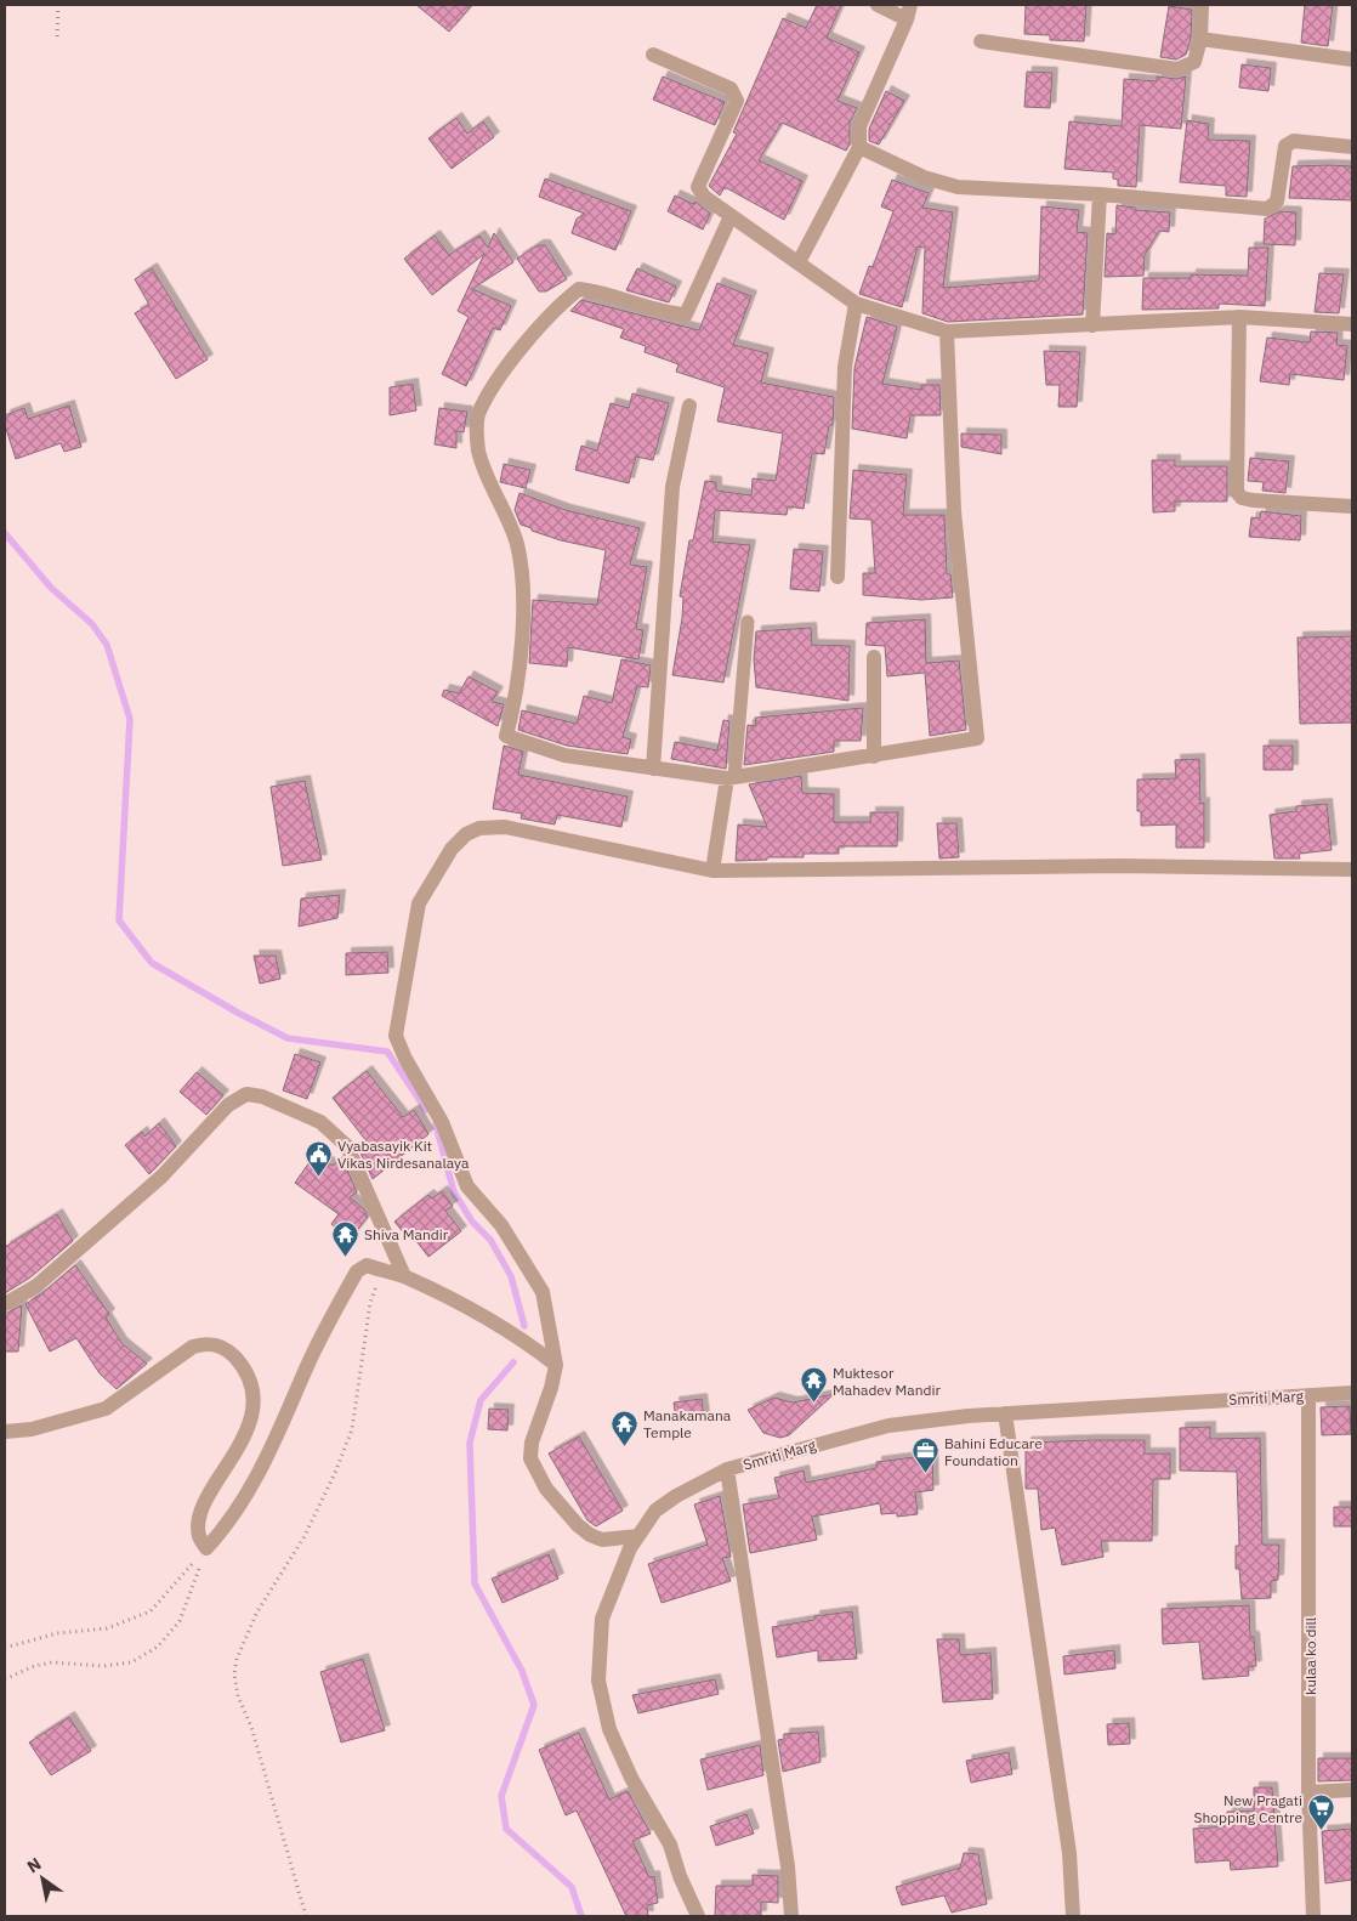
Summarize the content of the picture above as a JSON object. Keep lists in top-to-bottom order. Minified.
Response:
{"streets":{"street":["Smriti Marg","kulaa ko dill"]},"crossings":[["Smriti Marg","kulaa ko dill"]],"places":{"public building":["Vyabasayik Kit Vikas Nirdesanalaya"],"temple":["Shiva Mandir","Muktesor Mahadev Mandir","Manakamana Temple"],"office":["Bahini Educare Foundation"],"supermarket":["New Pragati Shopping Centre"]},"north":"top left"}
